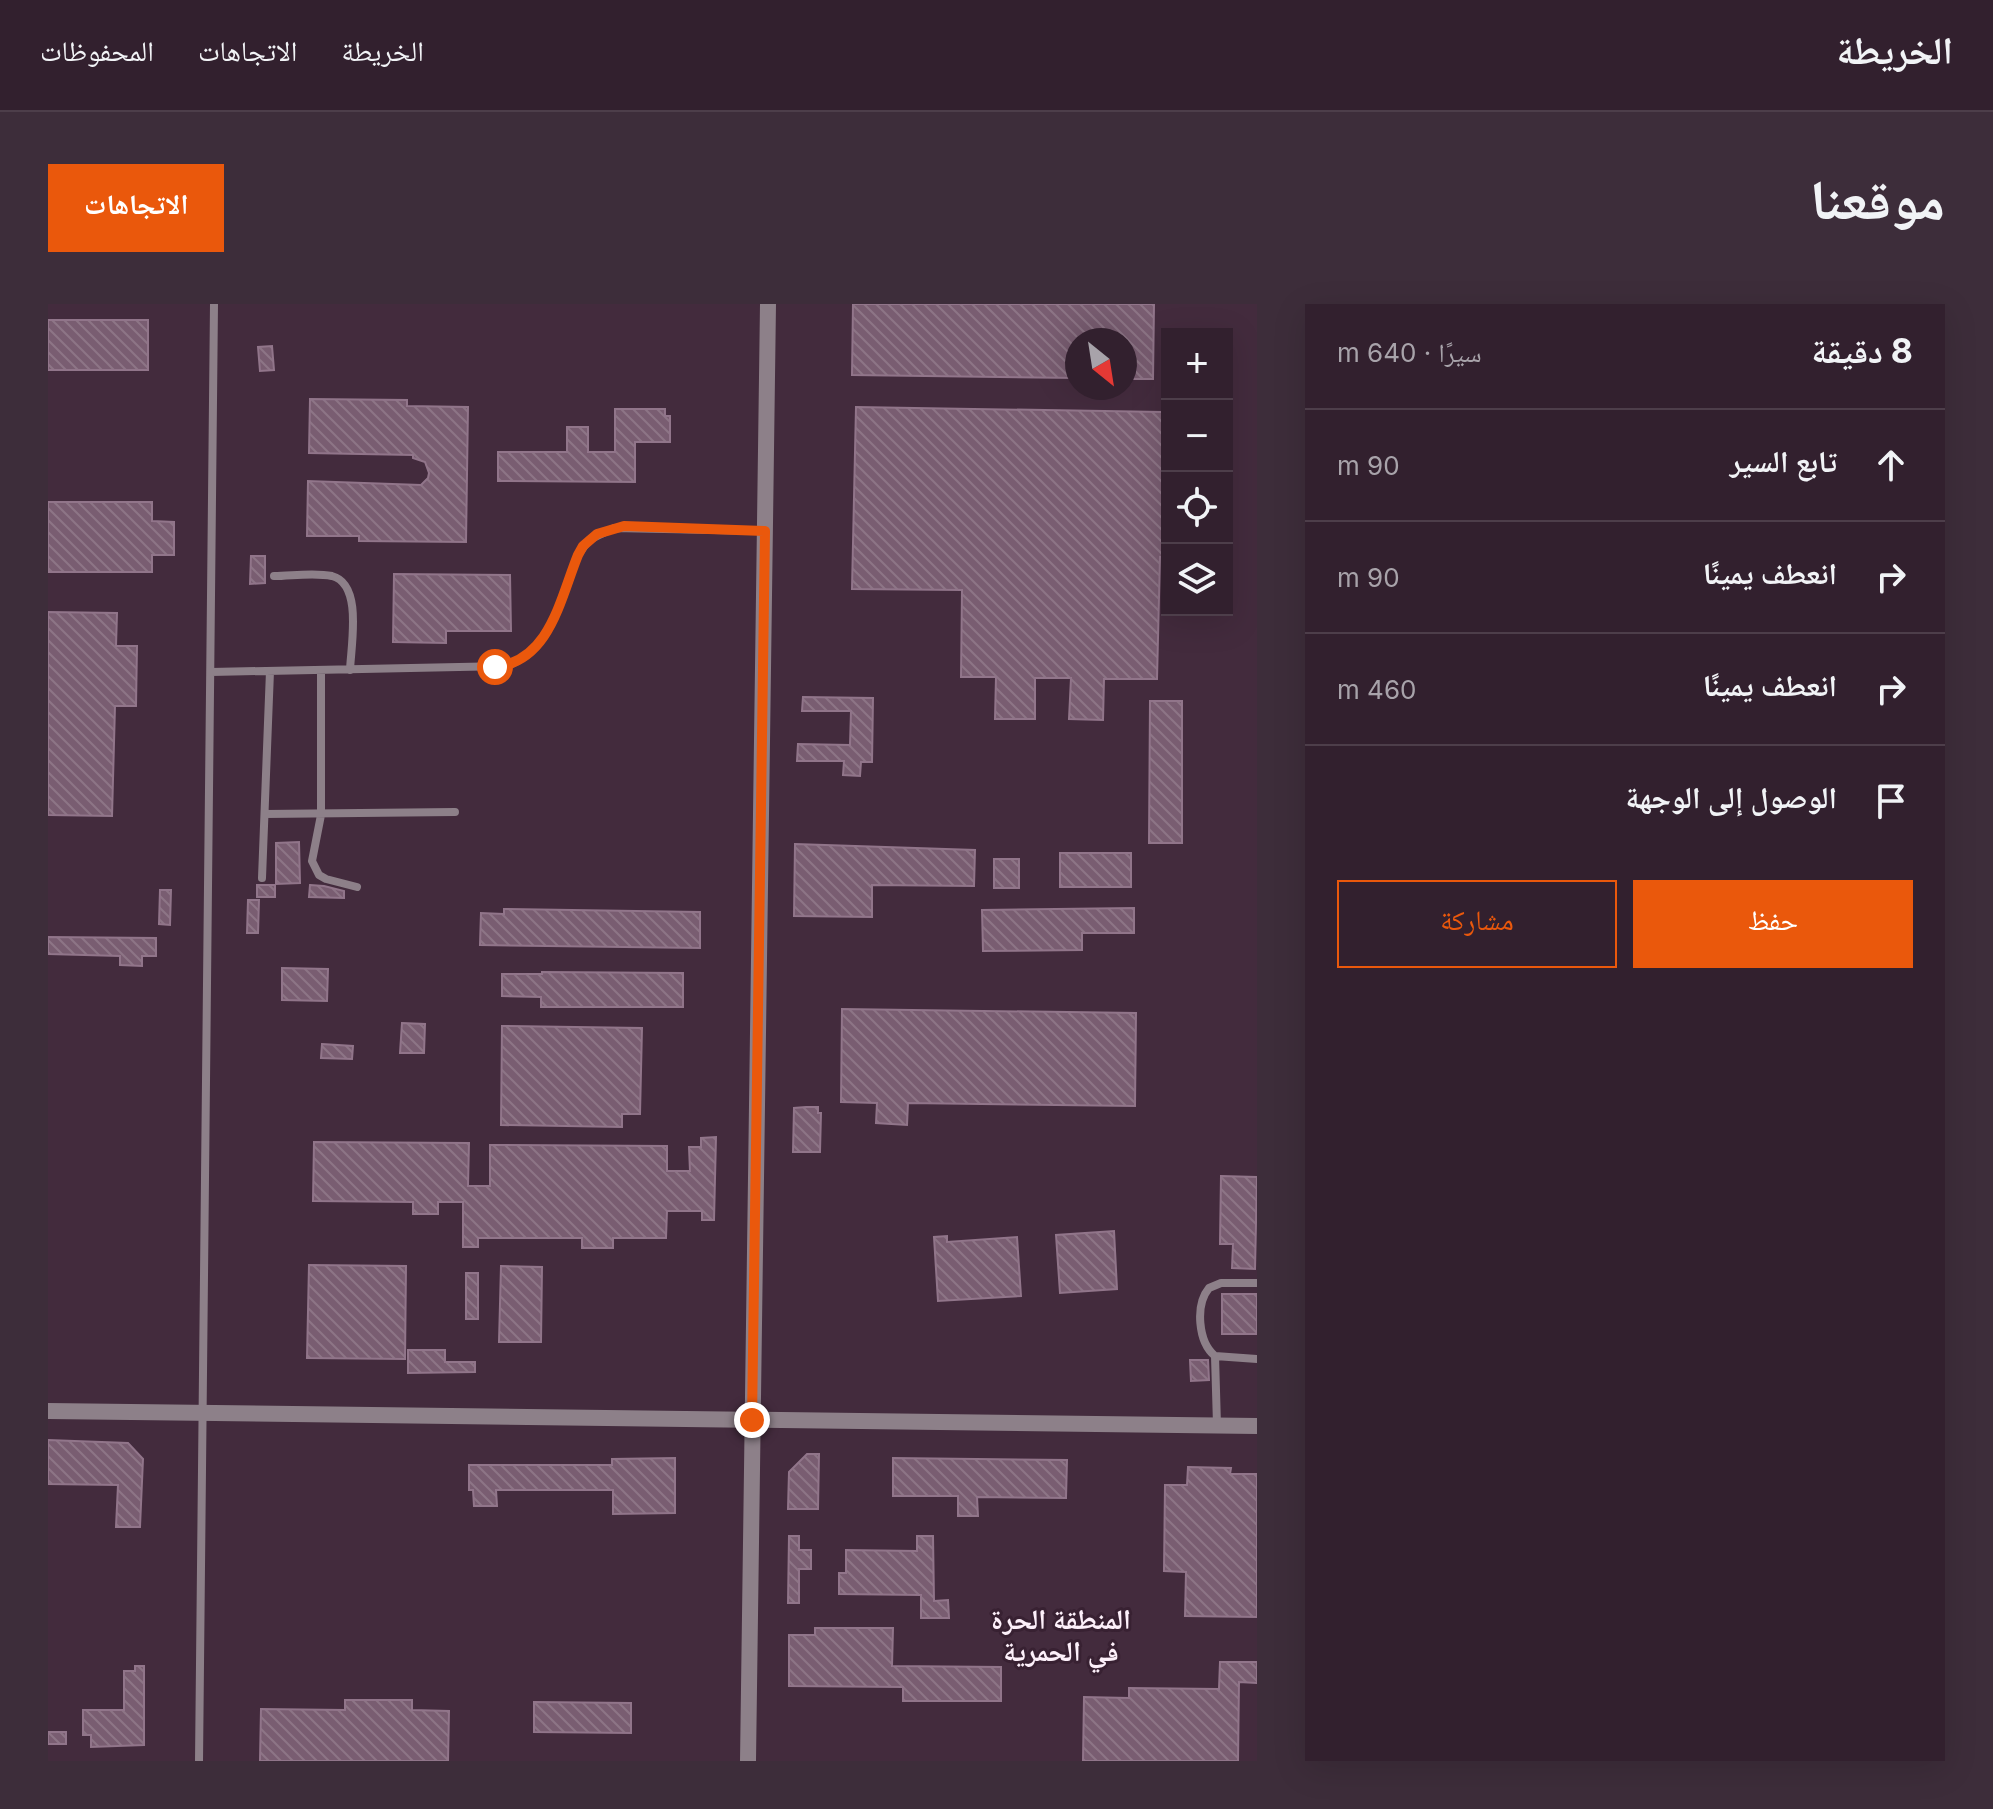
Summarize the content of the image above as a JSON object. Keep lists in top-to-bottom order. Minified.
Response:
{"districts":["المنطقة الحرة في الحمرية"],"north":"bottom right","page":{"header":"الخريطة","nav":["الخريطة","الاتجاهات","المحفوظات"],"title":"موقعنا","buttons":["الاتجاهات",["حفظ","مشاركة"]],"heading":["8 دقيقة","سيرًا · 640 m"],"map_buttons":["+","−"],"list":[["تابع السير","90 m"],["انعطف يمينًا","90 m"],["انعطف يمينًا","460 m"],"الوصول إلى الوجهة"]}}
